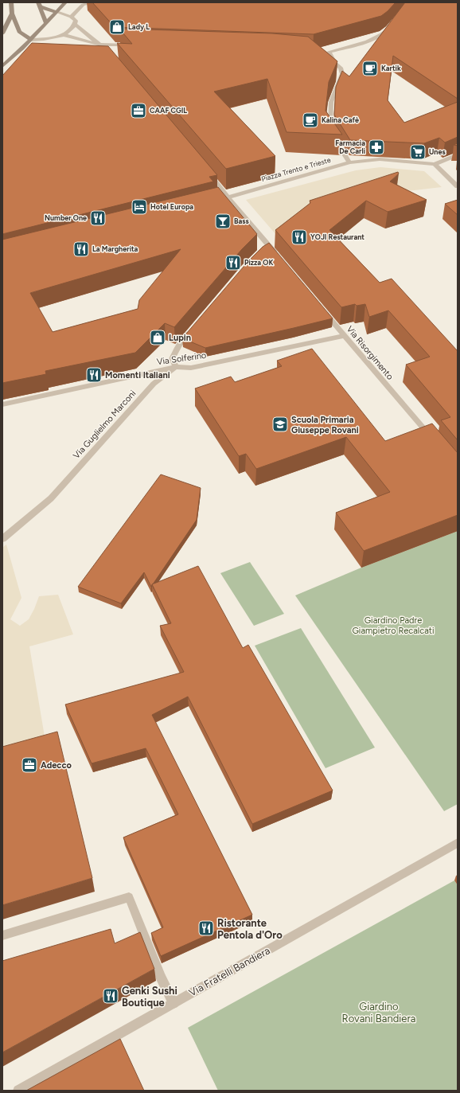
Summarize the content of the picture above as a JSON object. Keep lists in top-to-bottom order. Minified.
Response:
{"streets":{"street":["Piazza Trento e Trieste","Via Risorgimento","Via Solferino","Via Guglielmo Marconi","Via Fratelli Bandiera"]},"crossings":[["Via Risorgimento","Via Solferino"],["Via Solferino","Via Guglielmo Marconi"]],"parks":["Giardino Padre Giampietro Recalcati","Giardino Rovani Bandiera"],"places":{"shop":["Lady L","Lupin"],"cafe":["Kartik","Kalina Cafè"],"office":["CAAF CGIL","Adecco"],"pharmacy":["Farmacia De Carli"],"supermarket":["Unes"],"hotel":["Hotel Europa"],"restaurant":["Number One","YOJI Restaurant","La Margherita","Pizza OK","Momenti Italiani","Ristorante Pentola d'Oro","Genki Sushi Boutique"],"bar":["Bass"],"school or university":["Scuola Primaria Giuseppe Rovani"]}}
